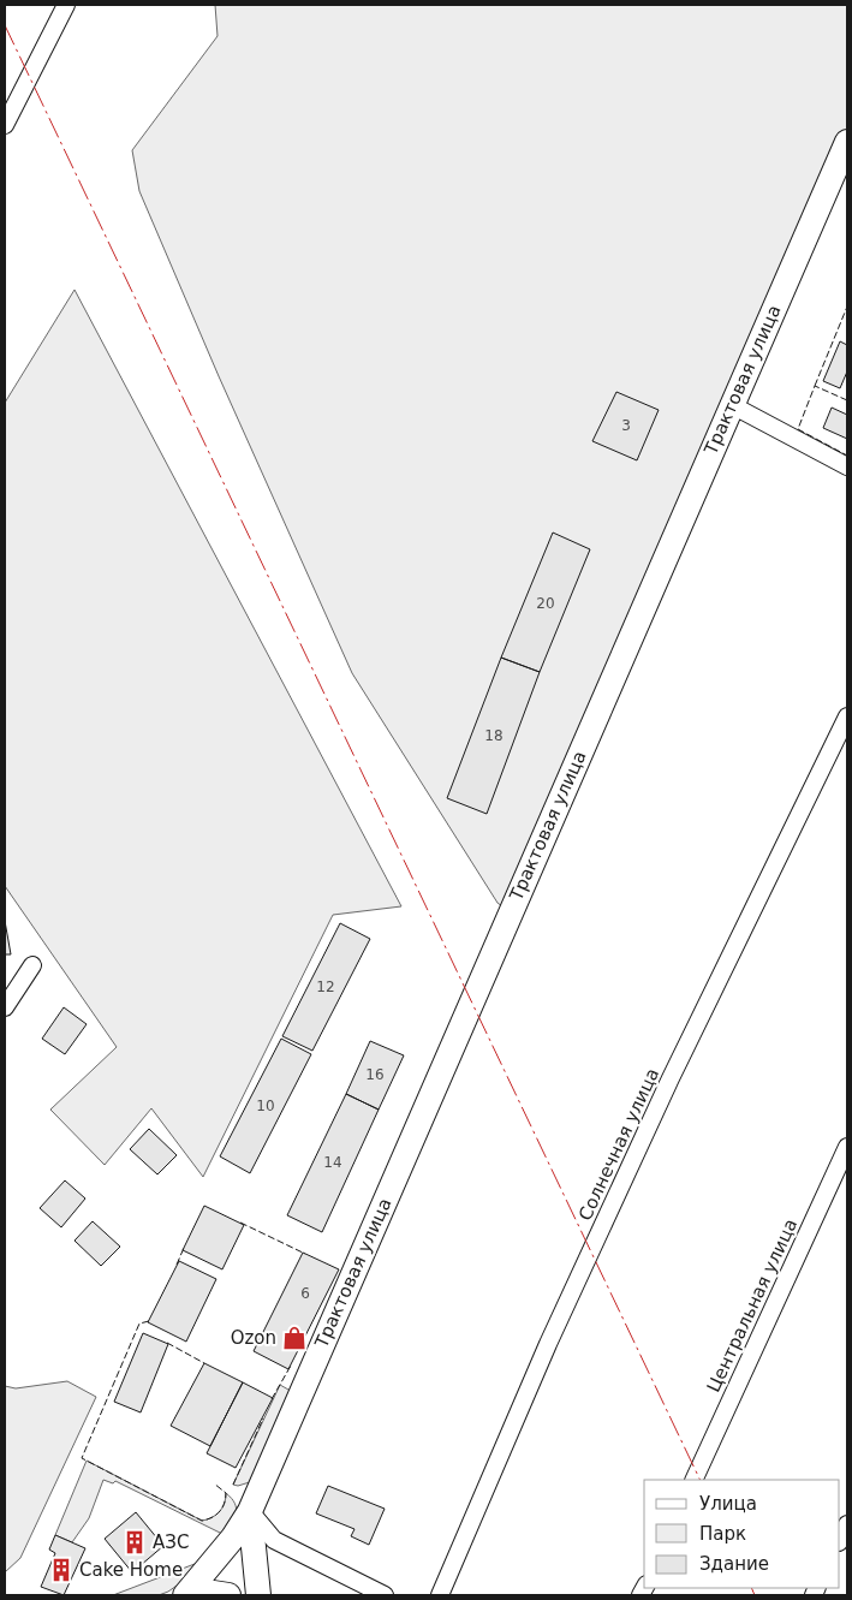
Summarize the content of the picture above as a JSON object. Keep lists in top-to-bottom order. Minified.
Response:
{"streets":{"street":["Трактовая улица","Солнечная улица","Центральная улица"]},"places":{"shop":["Ozon"],"building":["АЗС","Cake Home"]},"house_numbers":["3","20","18","12","16","10","14","6"],"legend":["Улица","Парк","Здание"]}
